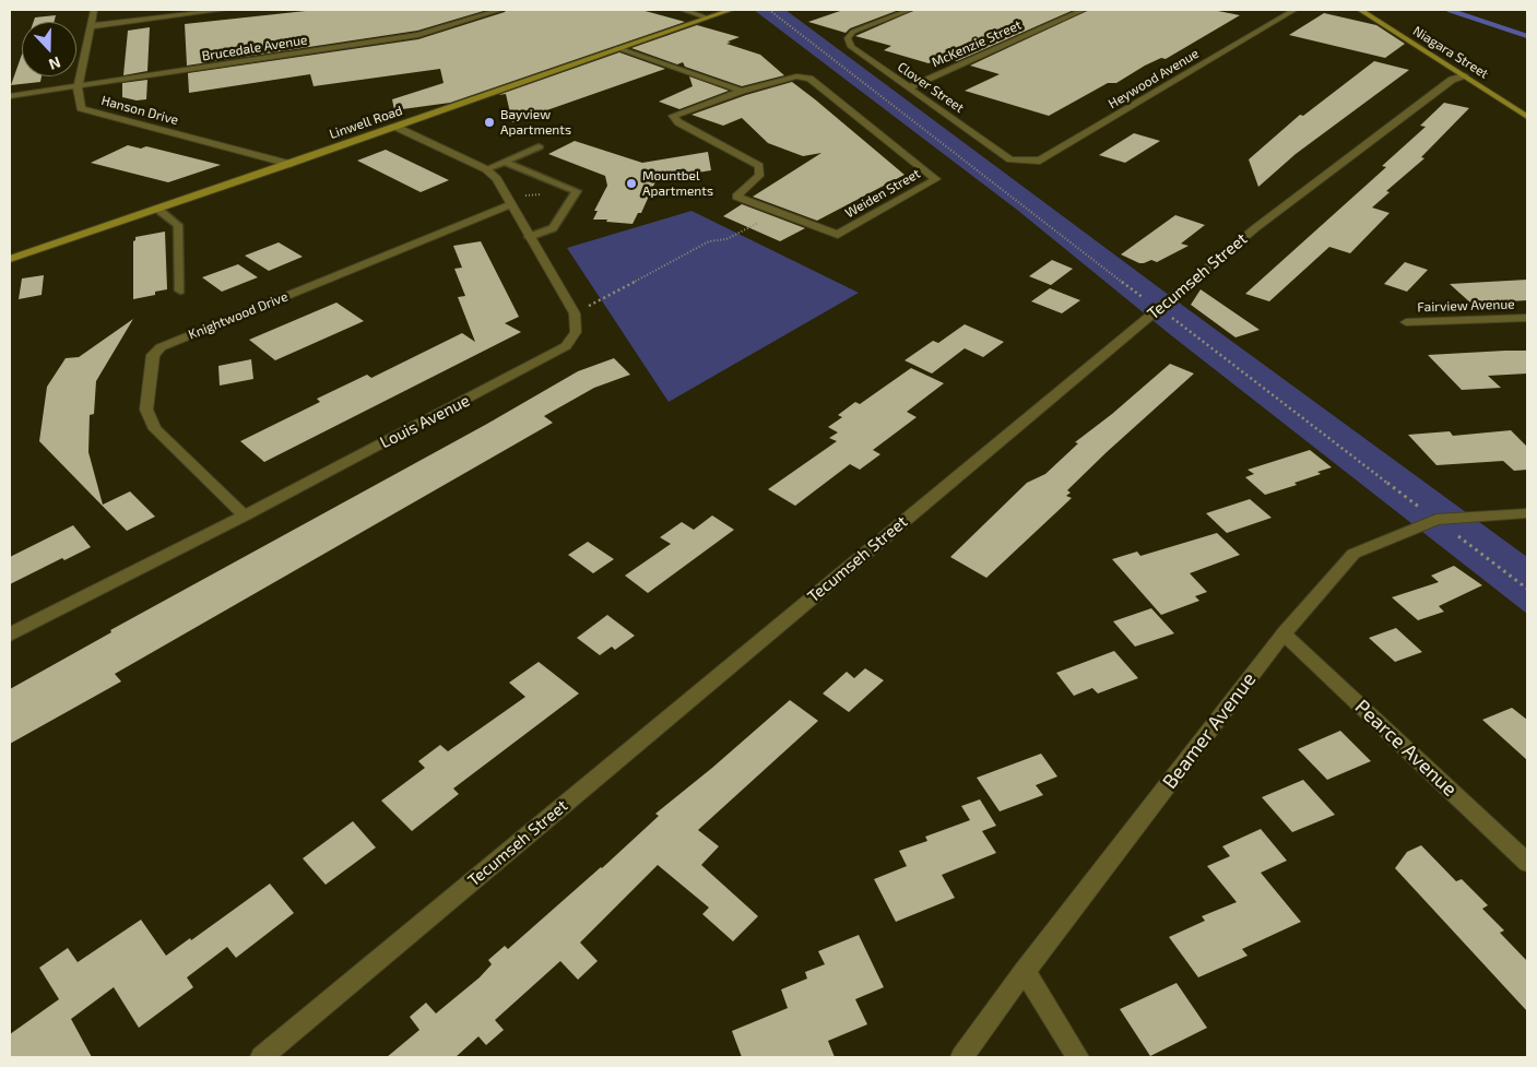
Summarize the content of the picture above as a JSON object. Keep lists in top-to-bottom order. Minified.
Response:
{"streets":{"main road":["Niagara Street","Linwell Road"],"street":["McKenzie Street","Brucedale Avenue","Heywood Avenue","Clover Street","Hanson Drive","Weiden Street","Tecumseh Street","Fairview Avenue","Knightwood Drive","Louis Avenue","Beamer Avenue","Pearce Avenue"]},"crossings":[["McKenzie Street","Clover Street"],["Brucedale Avenue","Hanson Drive"],["Niagara Street","Tecumseh Street"],["Heywood Avenue","Clover Street"],["Hanson Drive","Linwell Road"],["Knightwood Drive","Louis Avenue"],["Beamer Avenue","Pearce Avenue"]],"places":["Bayview Apartments","Mountbel Apartments"],"north":"bottom"}
